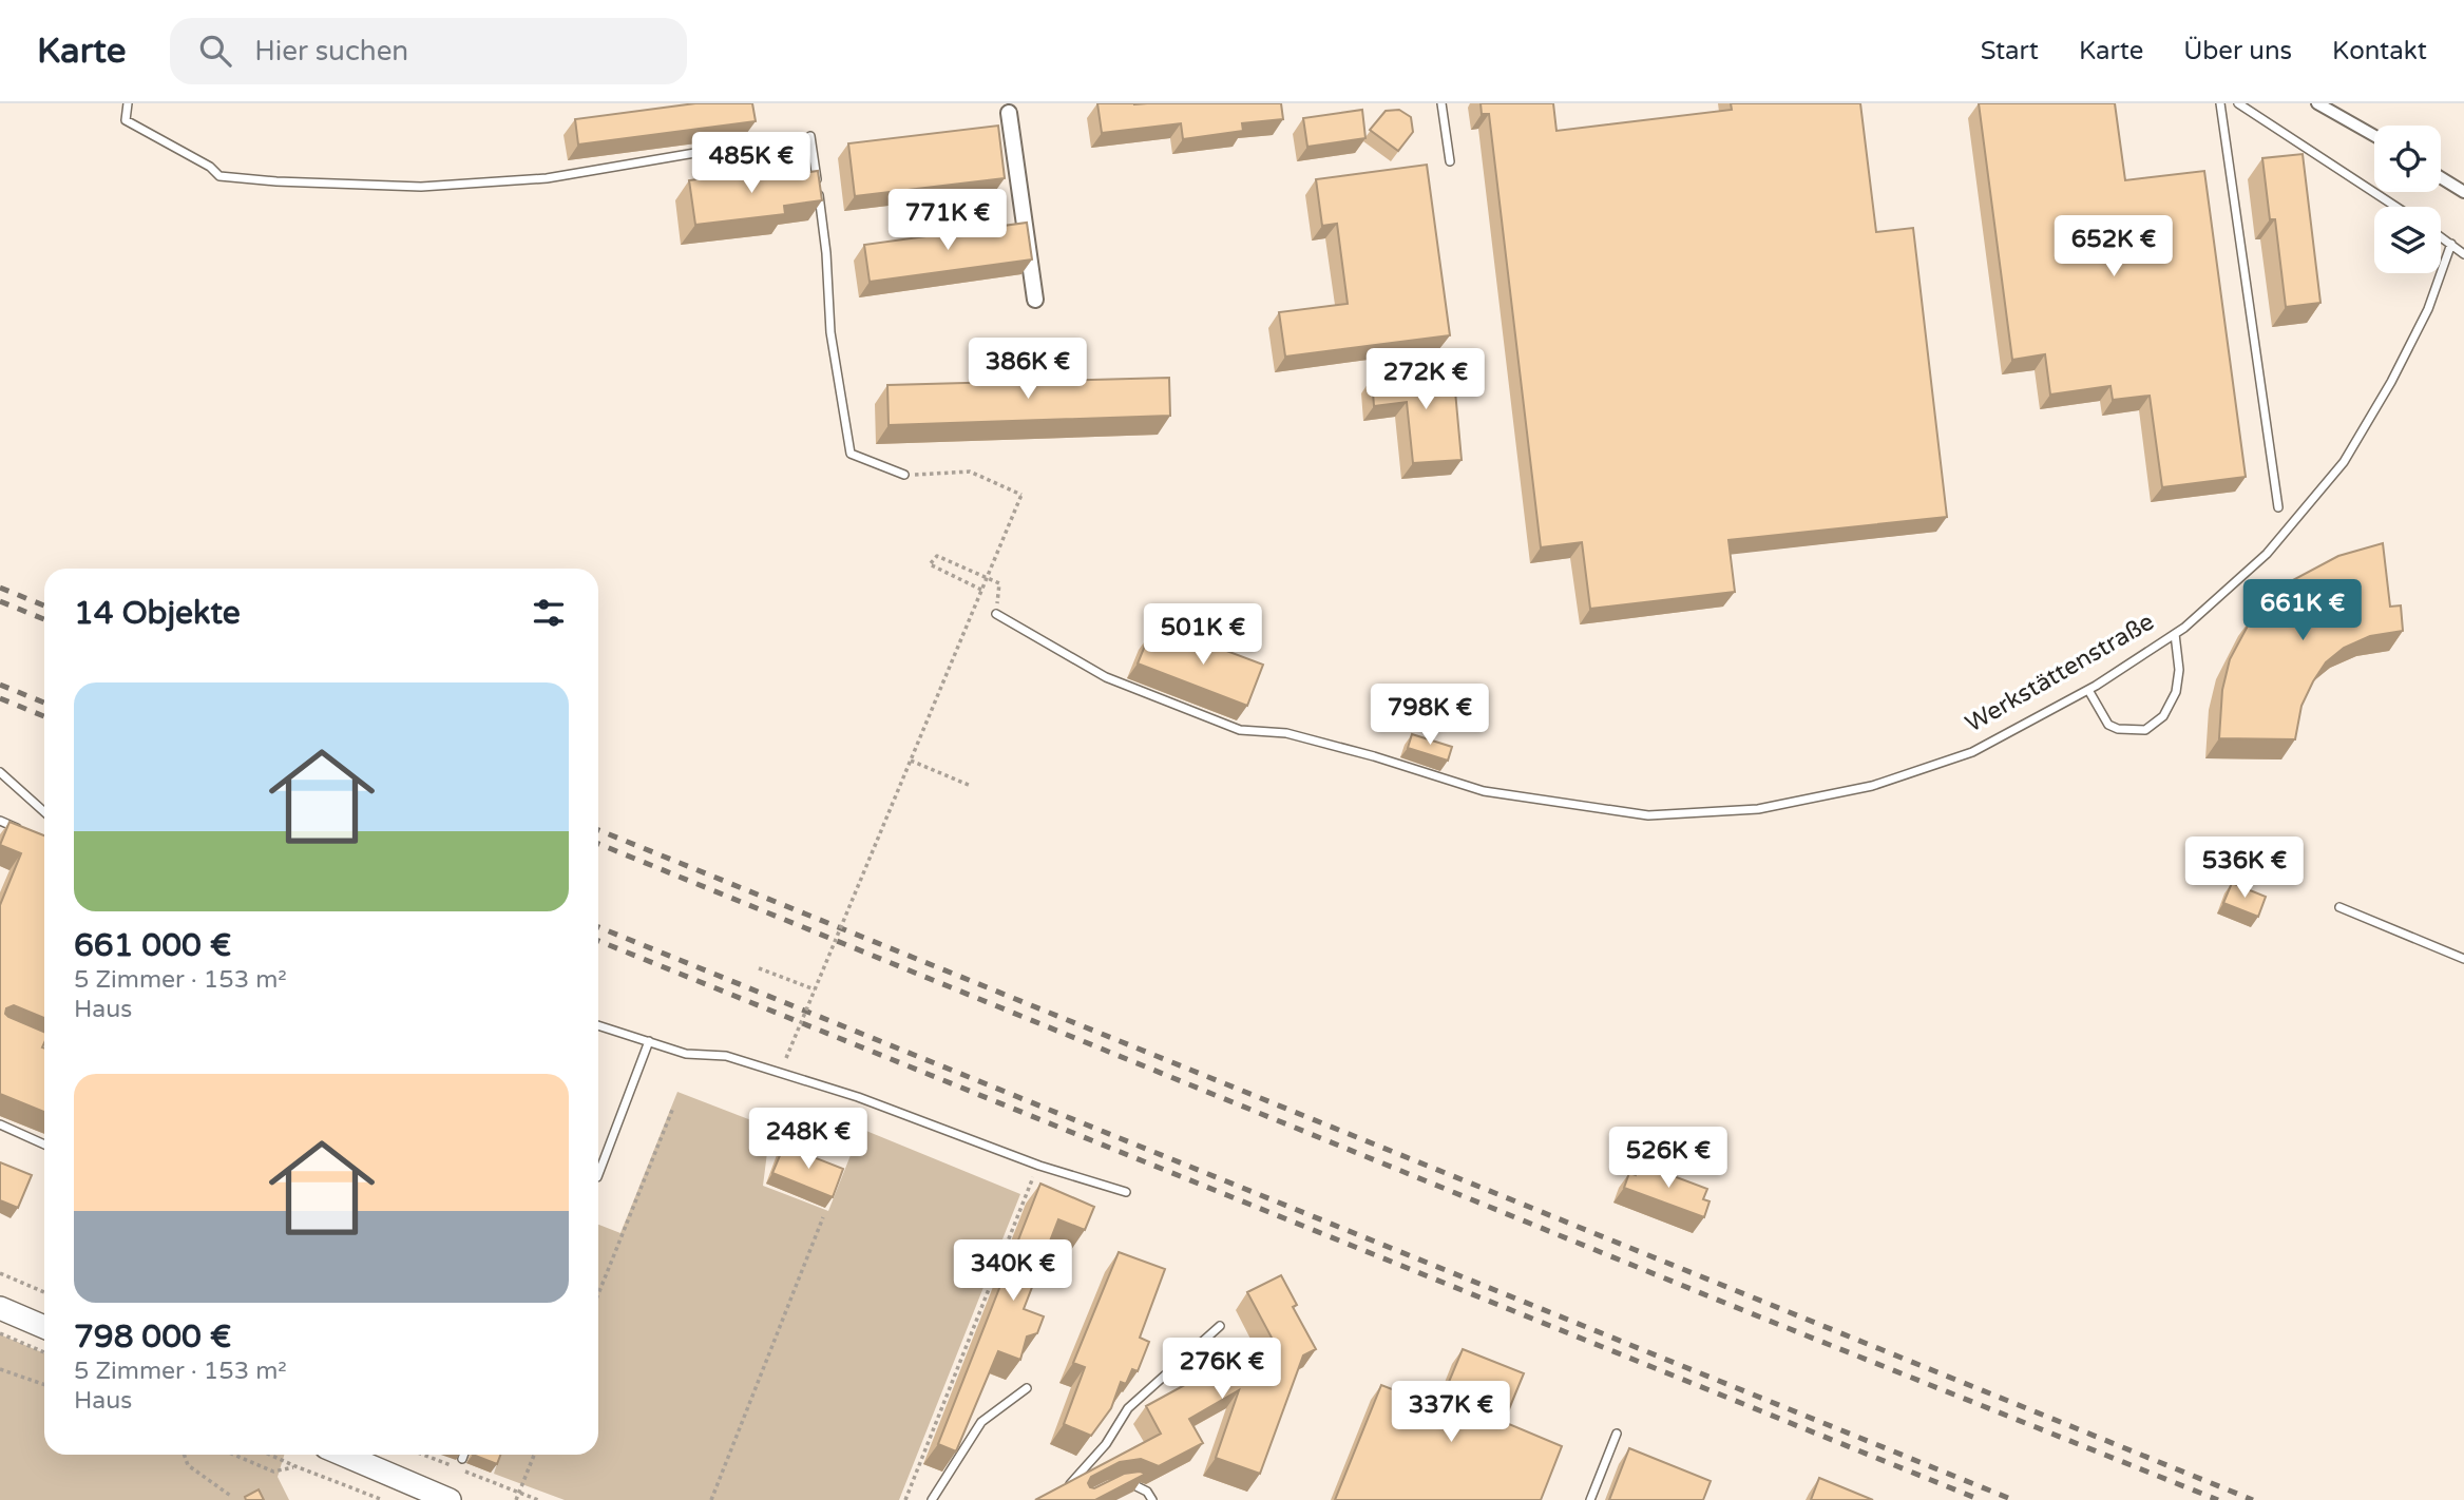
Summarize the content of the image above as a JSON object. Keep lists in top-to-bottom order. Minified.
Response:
{"streets":{"lane":["Werkstättenstraße"]},"page":{"header":"Karte","search":"Hier suchen","nav":["Start","Karte","Über uns","Kontakt"],"price":["485K €","771K €","652K €","386K €","272K €","661K €","501K €","798K €","536K €","248K €","526K €","340K €","276K €","337K €"],"heading":"14 Objekte","list":[{"name":"661 000 €","note":"5 Zimmer · 153 m² · Haus"},{"name":"798 000 €","note":"5 Zimmer · 153 m² · Haus"}]}}
